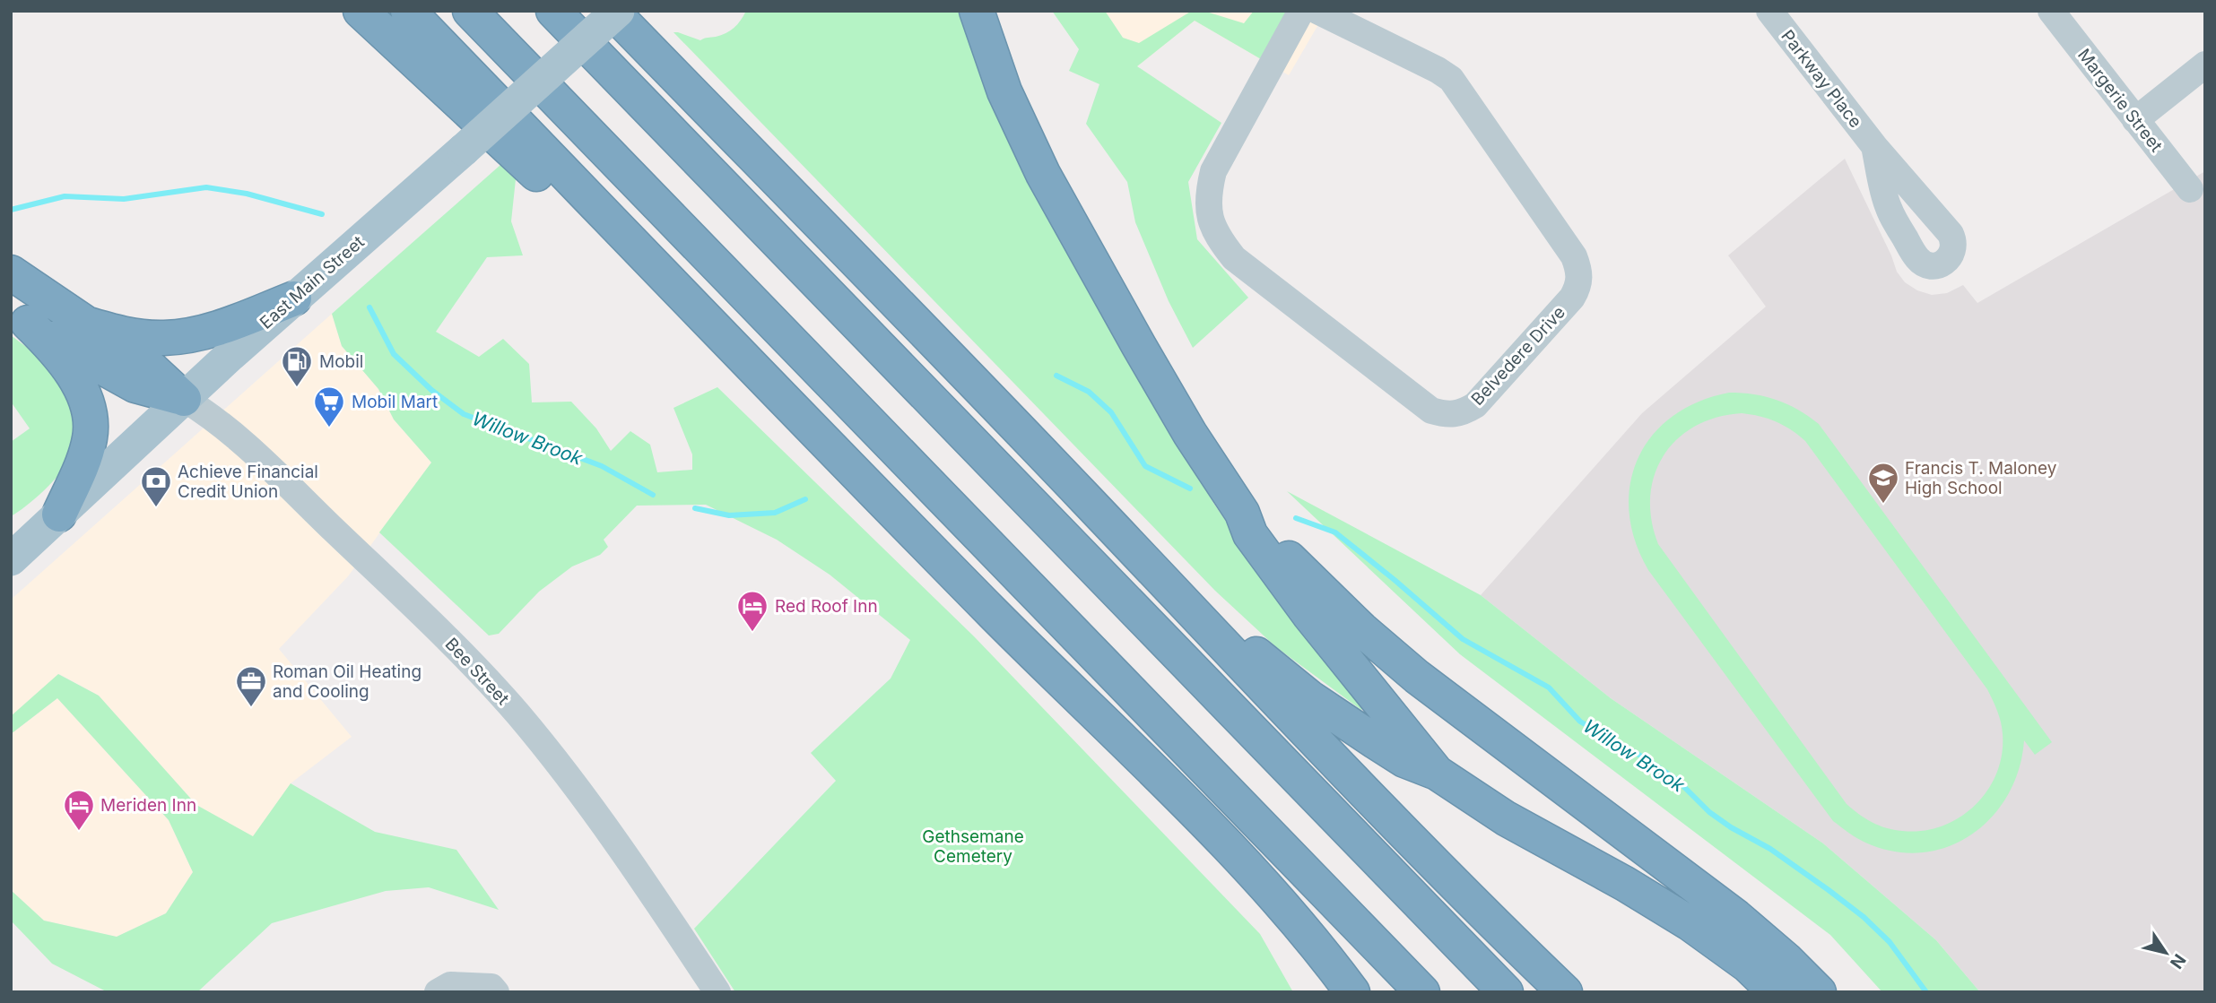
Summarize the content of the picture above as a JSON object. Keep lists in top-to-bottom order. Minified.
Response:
{"streets":{"main road":["East Main Street"],"street":["Parkway Place","Margerie Street","Belvedere Drive","Bee Street"]},"crossings":[["East Main Street","Bee Street"]],"water":["Willow Brook"],"parks":["Gethsemane Cemetery"],"places":{"fuel station":["Mobil"],"supermarket":["Mobil Mart"],"school or university":["Francis T. Maloney High School"],"bank":["Achieve Financial Credit Union"],"hotel":["Red Roof Inn","Meriden Inn"],"office":["Roman Oil Heating and Cooling"]},"north":"bottom right"}
